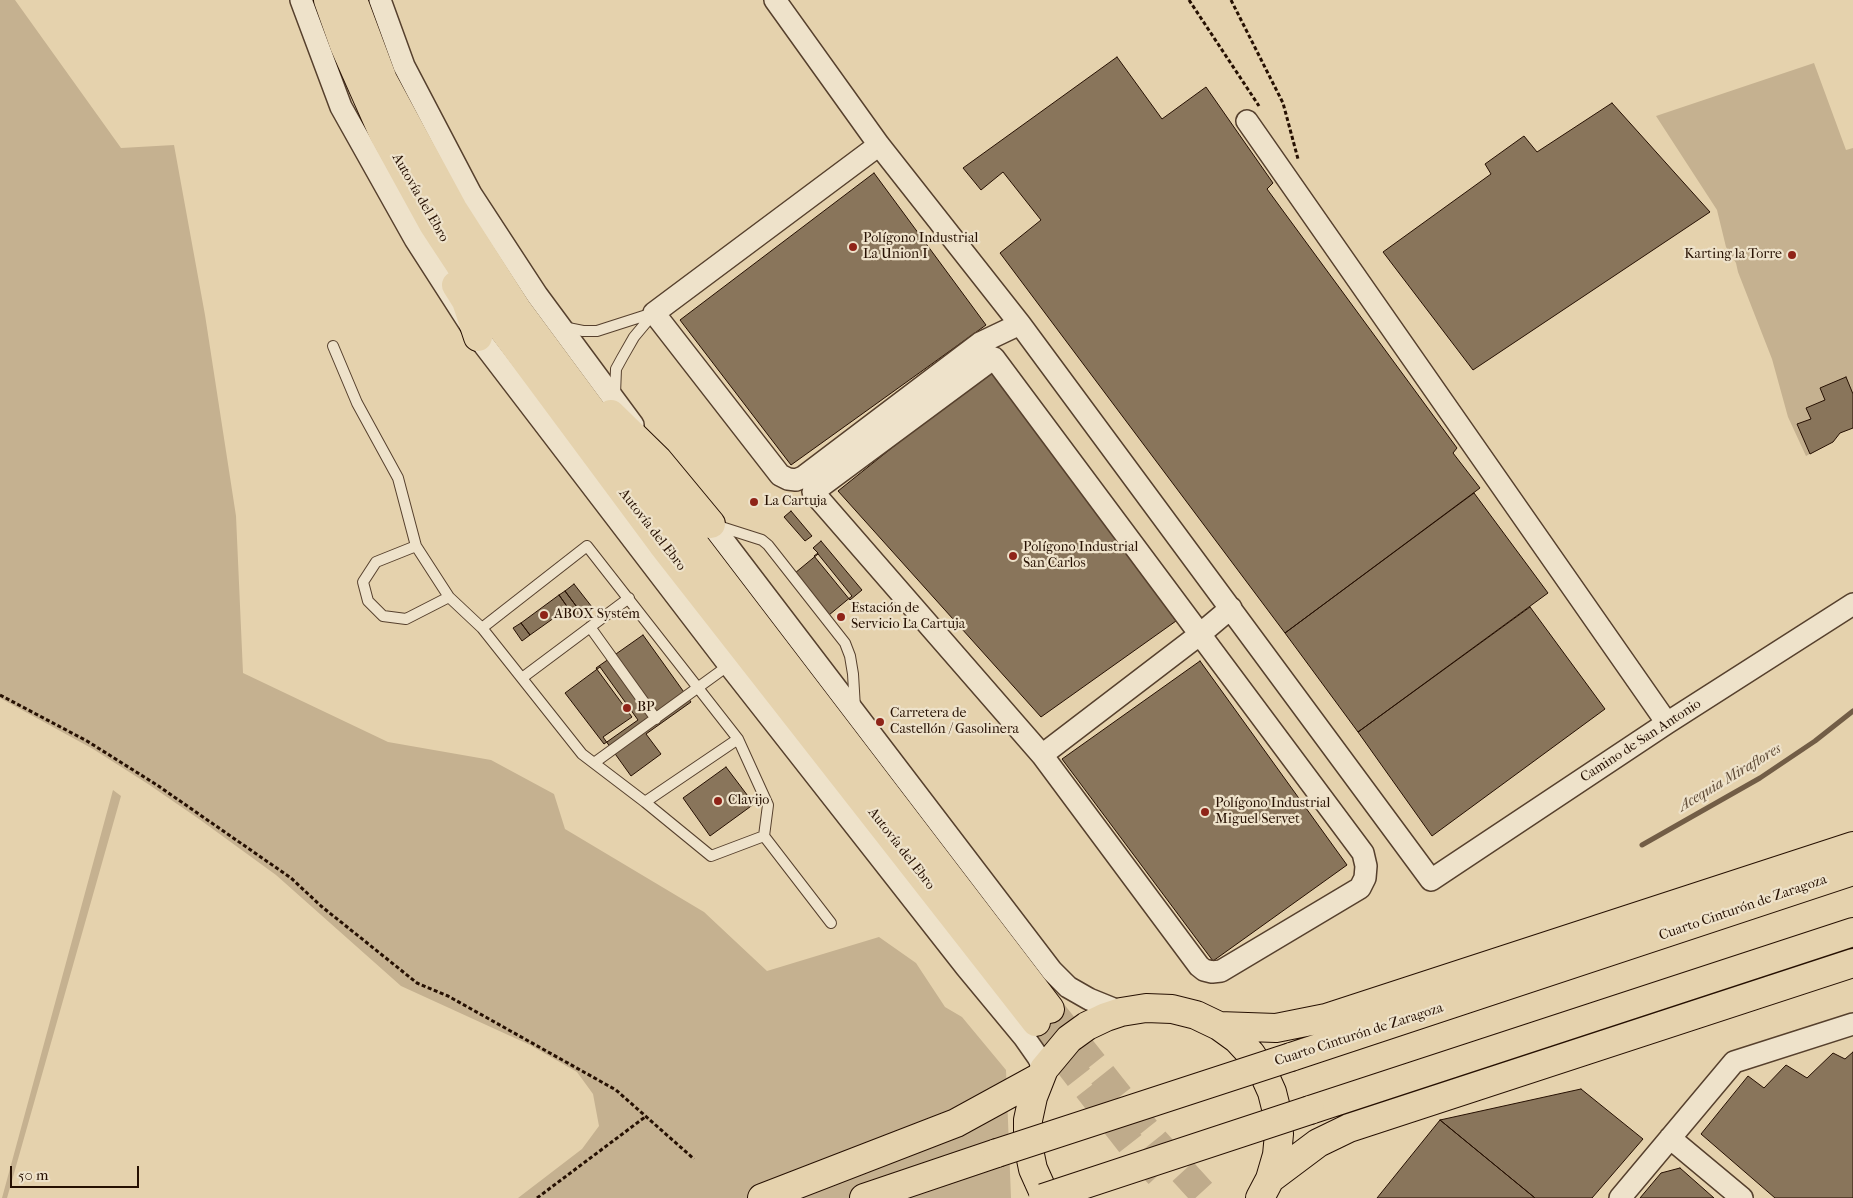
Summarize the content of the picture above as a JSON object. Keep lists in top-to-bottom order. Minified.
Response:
{"streets":{"highway":["Autovía del Ebro","Cuarto Cinturón de Zaragoza"],"street":["Camino de San Antonio"]},"water":["Acequia Miraflores"],"places":["Polígono Industrial La Union I","Karting la Torre","La Cartuja","Polígono Industrial San Carlos","ABOX System","Estación de Servicio La Cartuja","BP","Carretera de Castellón / Gasolinera","Clavijo","Polígono Industrial Miguel Servet"],"scale_bar":"50 m"}
